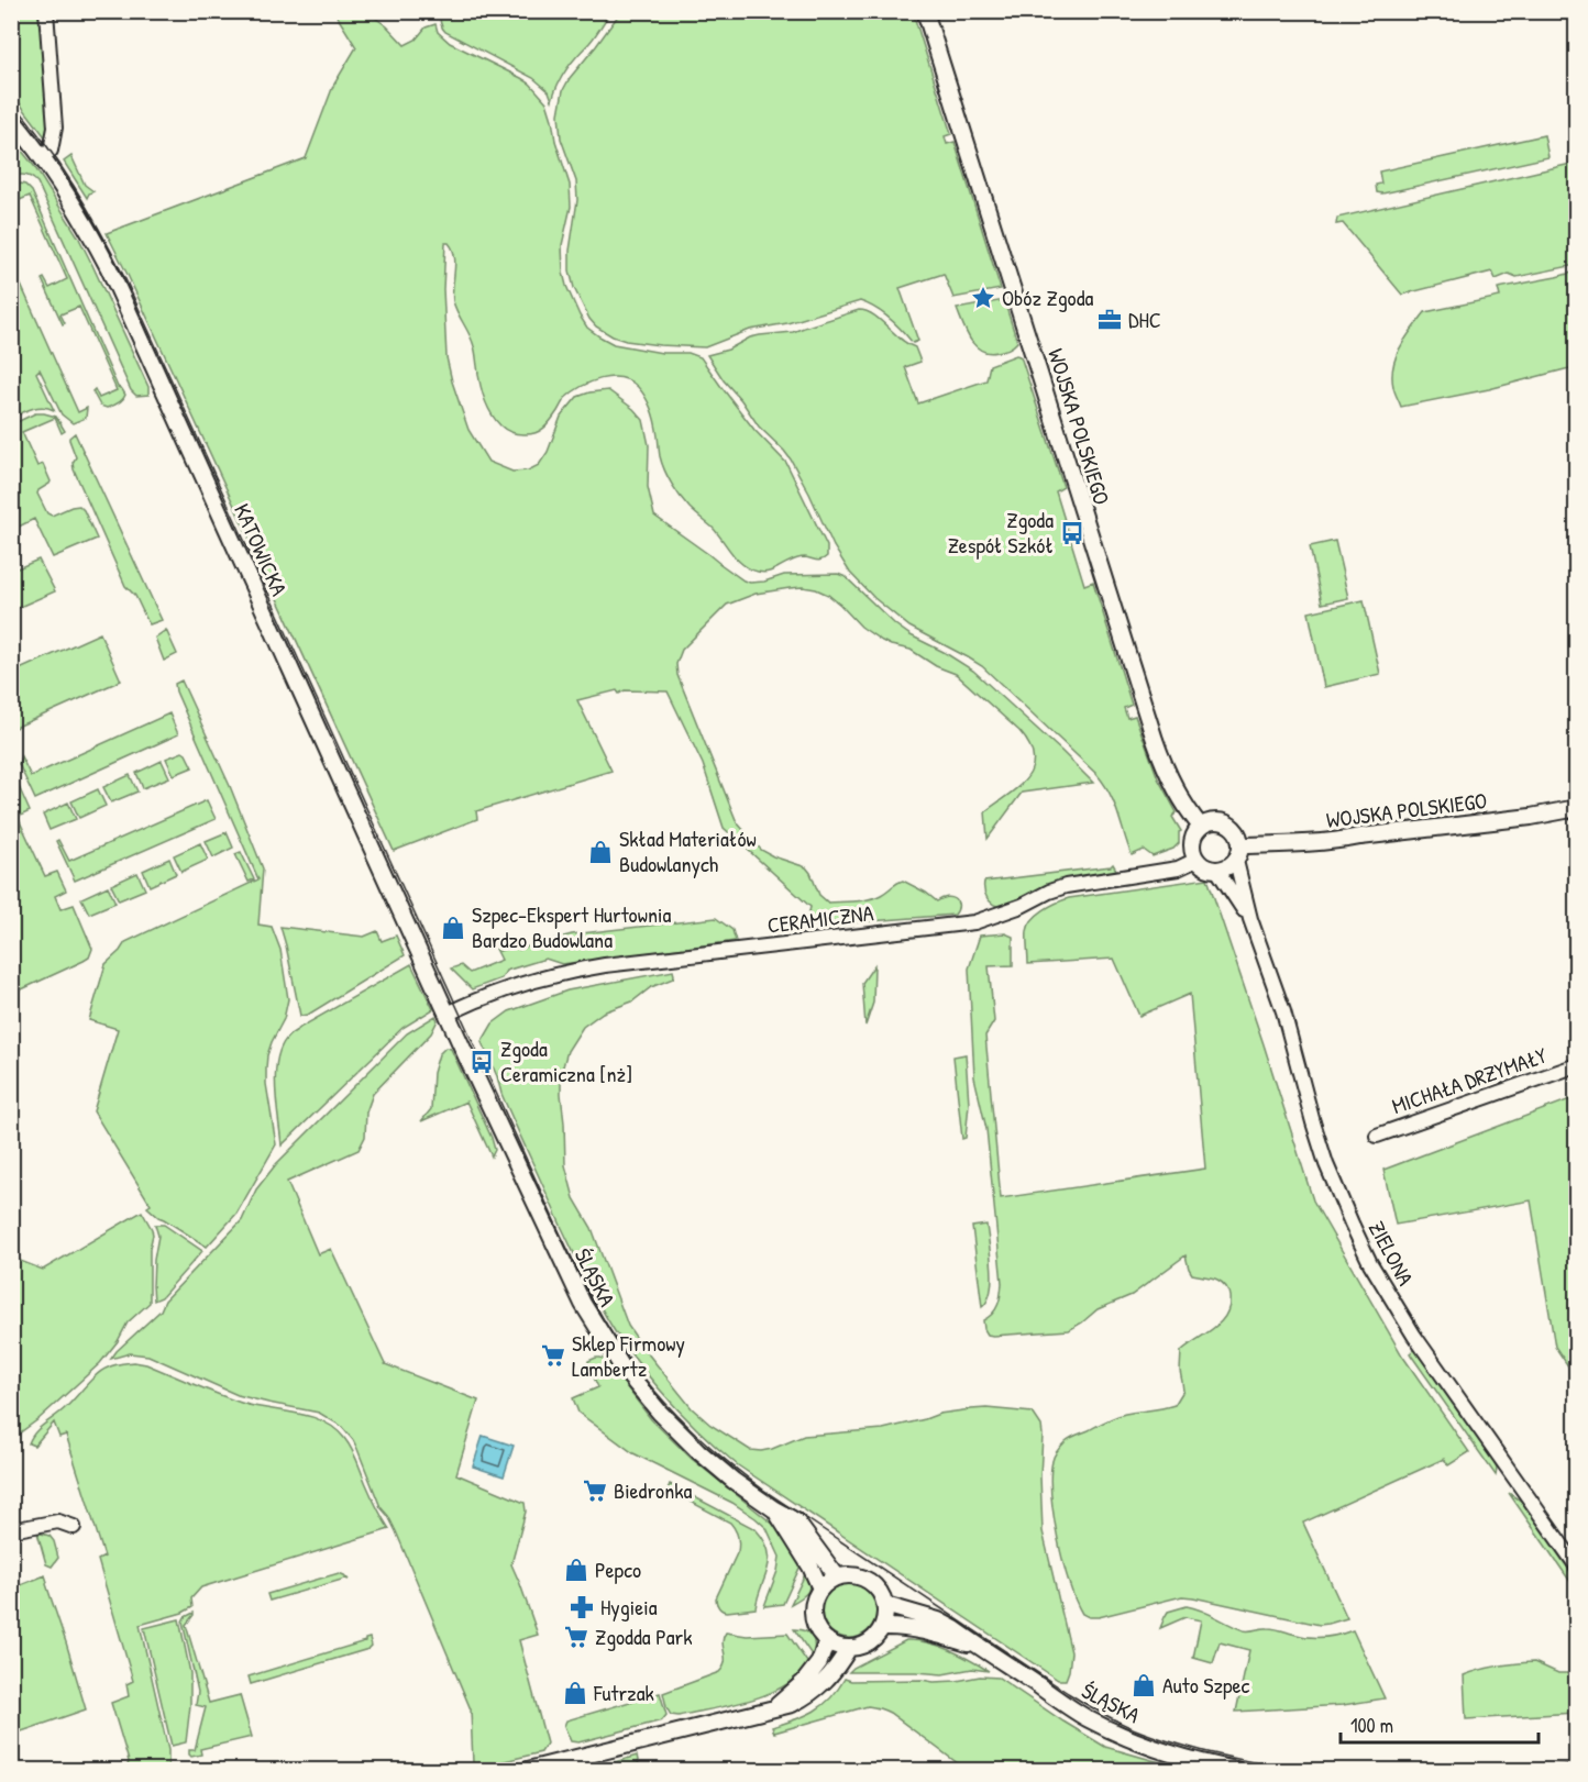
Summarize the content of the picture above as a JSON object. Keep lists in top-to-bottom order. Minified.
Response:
{"streets":{"street":["WOJSKA POLSKIEGO","KATOWICKA","CERAMICZNA","MICHAŁA DRZYMAŁY","ZIELONA","ŚLĄSKA"]},"crossings":[["WOJSKA POLSKIEGO","CERAMICZNA"],["WOJSKA POLSKIEGO","ZIELONA"],["KATOWICKA","CERAMICZNA"],["KATOWICKA","ŚLĄSKA"],["CERAMICZNA","ZIELONA"],["CERAMICZNA","ŚLĄSKA"]],"places":{"place":["Obóz Zgoda"],"office":["DHC"],"bus stop":["Zgoda Zespół Szkół","Zgoda Ceramiczna [nż]"],"shop":["Skład Materiałów Budowlanych","Szpec-Ekspert Hurtownia Bardzo Budowlana","Pepco","Auto Szpec","Futrzak"],"supermarket":["Sklep Firmowy Lambertz","Biedronka","Zgodda Park"],"pharmacy":["Hygieia"]},"scale_bar":"100 m"}
